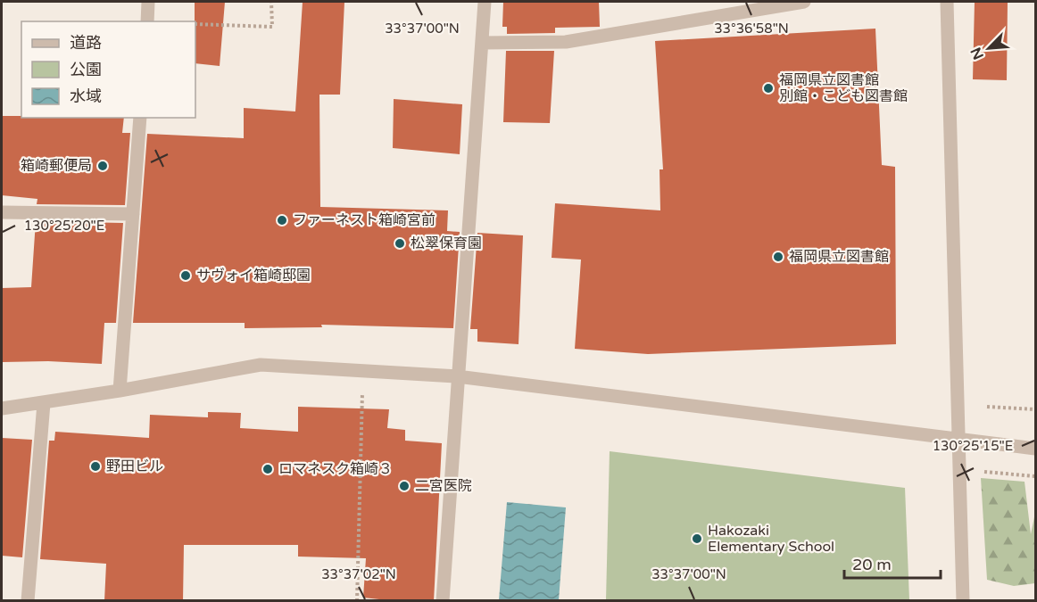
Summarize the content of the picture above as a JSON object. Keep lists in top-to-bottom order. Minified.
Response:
{"places":["福岡県立図書館 別館・こども図書館","箱崎郵便局","ファーネスト箱崎宮前","松翠保育園","福岡県立図書館","サヴォイ箱崎邸園","野田ビル","ロマネスク箱崎３","二宮医院","Hakozaki Elementary School"],"legend":["道路","公園","水域"],"scale_bar":"20 m","north":"bottom left","coordinates":["33°37'00\"N","33°36'58\"N","130°25'20\"E","130°25'15\"E","33°37'02\"N"]}
